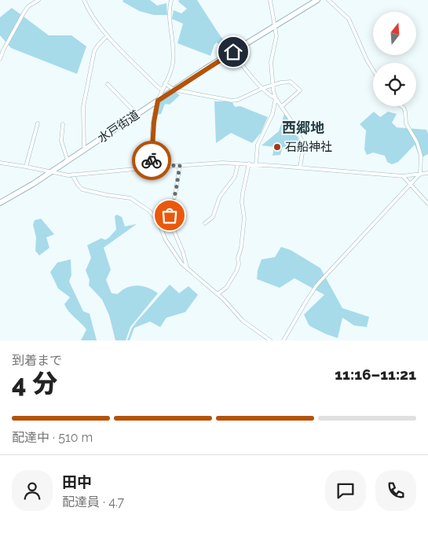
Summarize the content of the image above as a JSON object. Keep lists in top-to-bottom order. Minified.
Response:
{"streets":{"highway":["水戸街道"]},"districts":["西郷地"],"places":["石船神社"],"north":"top","page":{"heading":["4 分","到着まで","11:16–11:21"],"panel":["田中","配達員 · 4.7"],"bar":"配達中 · 510 m"}}
